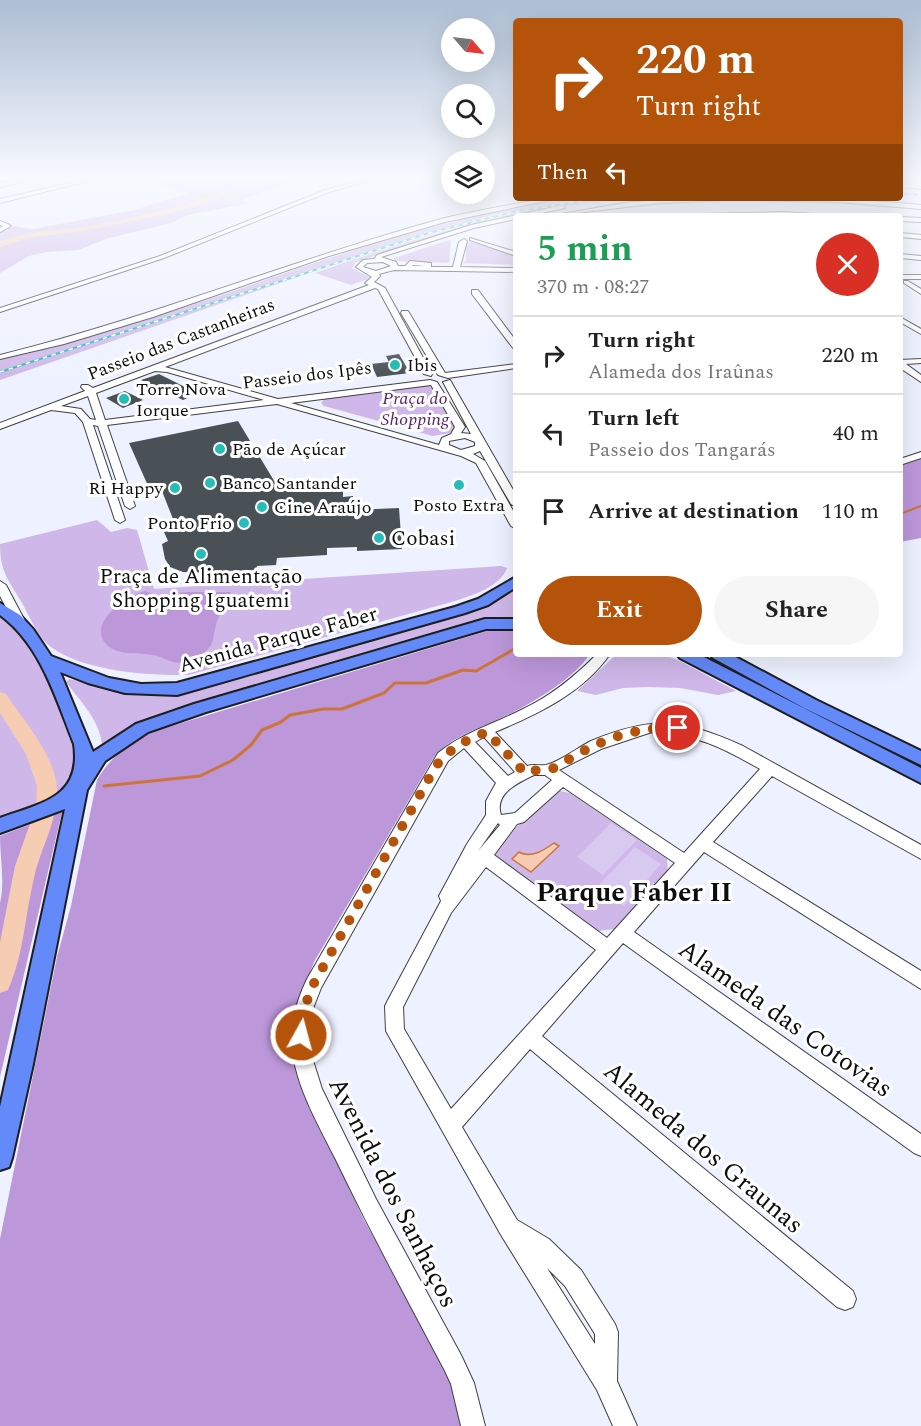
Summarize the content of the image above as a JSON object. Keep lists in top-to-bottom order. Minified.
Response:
{"streets":{"main road":["Avenida Parque Faber"],"street":["Passeio dos Ipês","Alameda das Cotovias","Alameda dos Graunas","Avenida dos Sanhaços"]},"districts":["Parque Faber II"],"parks":["Praça do Shopping"],"places":["Ibis","Torre Nova Iorque","Pão de Açúcar","Banco Santander","Posto Extra","Ri Happy","Cine Araújo","Ponto Frio","Cobasi","Praça de Alimentação Shopping Iguatemi"],"north":"bottom right","page":{"turn":["220 m","Turn right"],"then":"Then","heading":["5 min","370 m · 08:27"],"list":[{"name":"Turn right","note":"Alameda dos Iraûnas","value":"220 m"},{"name":"Turn left","note":"Passeio dos Tangarás","value":"40 m"},{"name":"Arrive at destination","value":"110 m"}],"buttons":["Exit","Share"]}}
